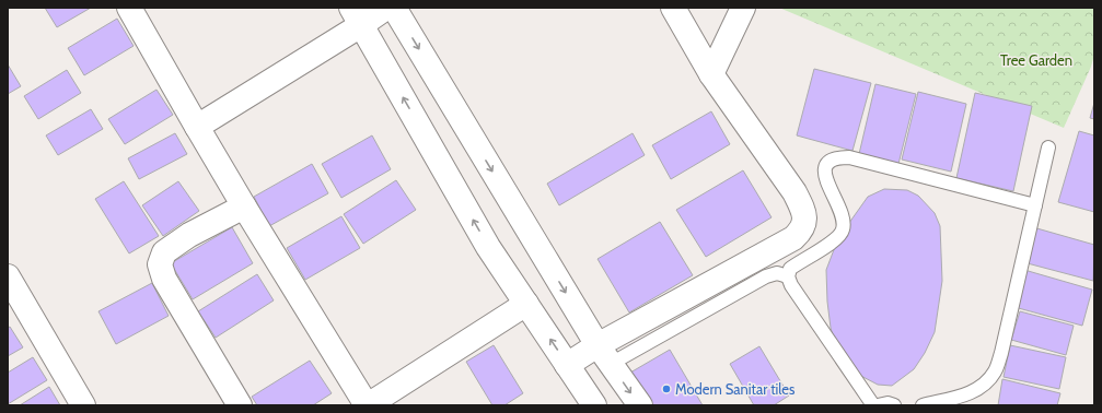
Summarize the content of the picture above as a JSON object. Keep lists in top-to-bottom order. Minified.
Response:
{"parks":["Tree Garden"],"places":["Modern Sanitar tiles"]}
